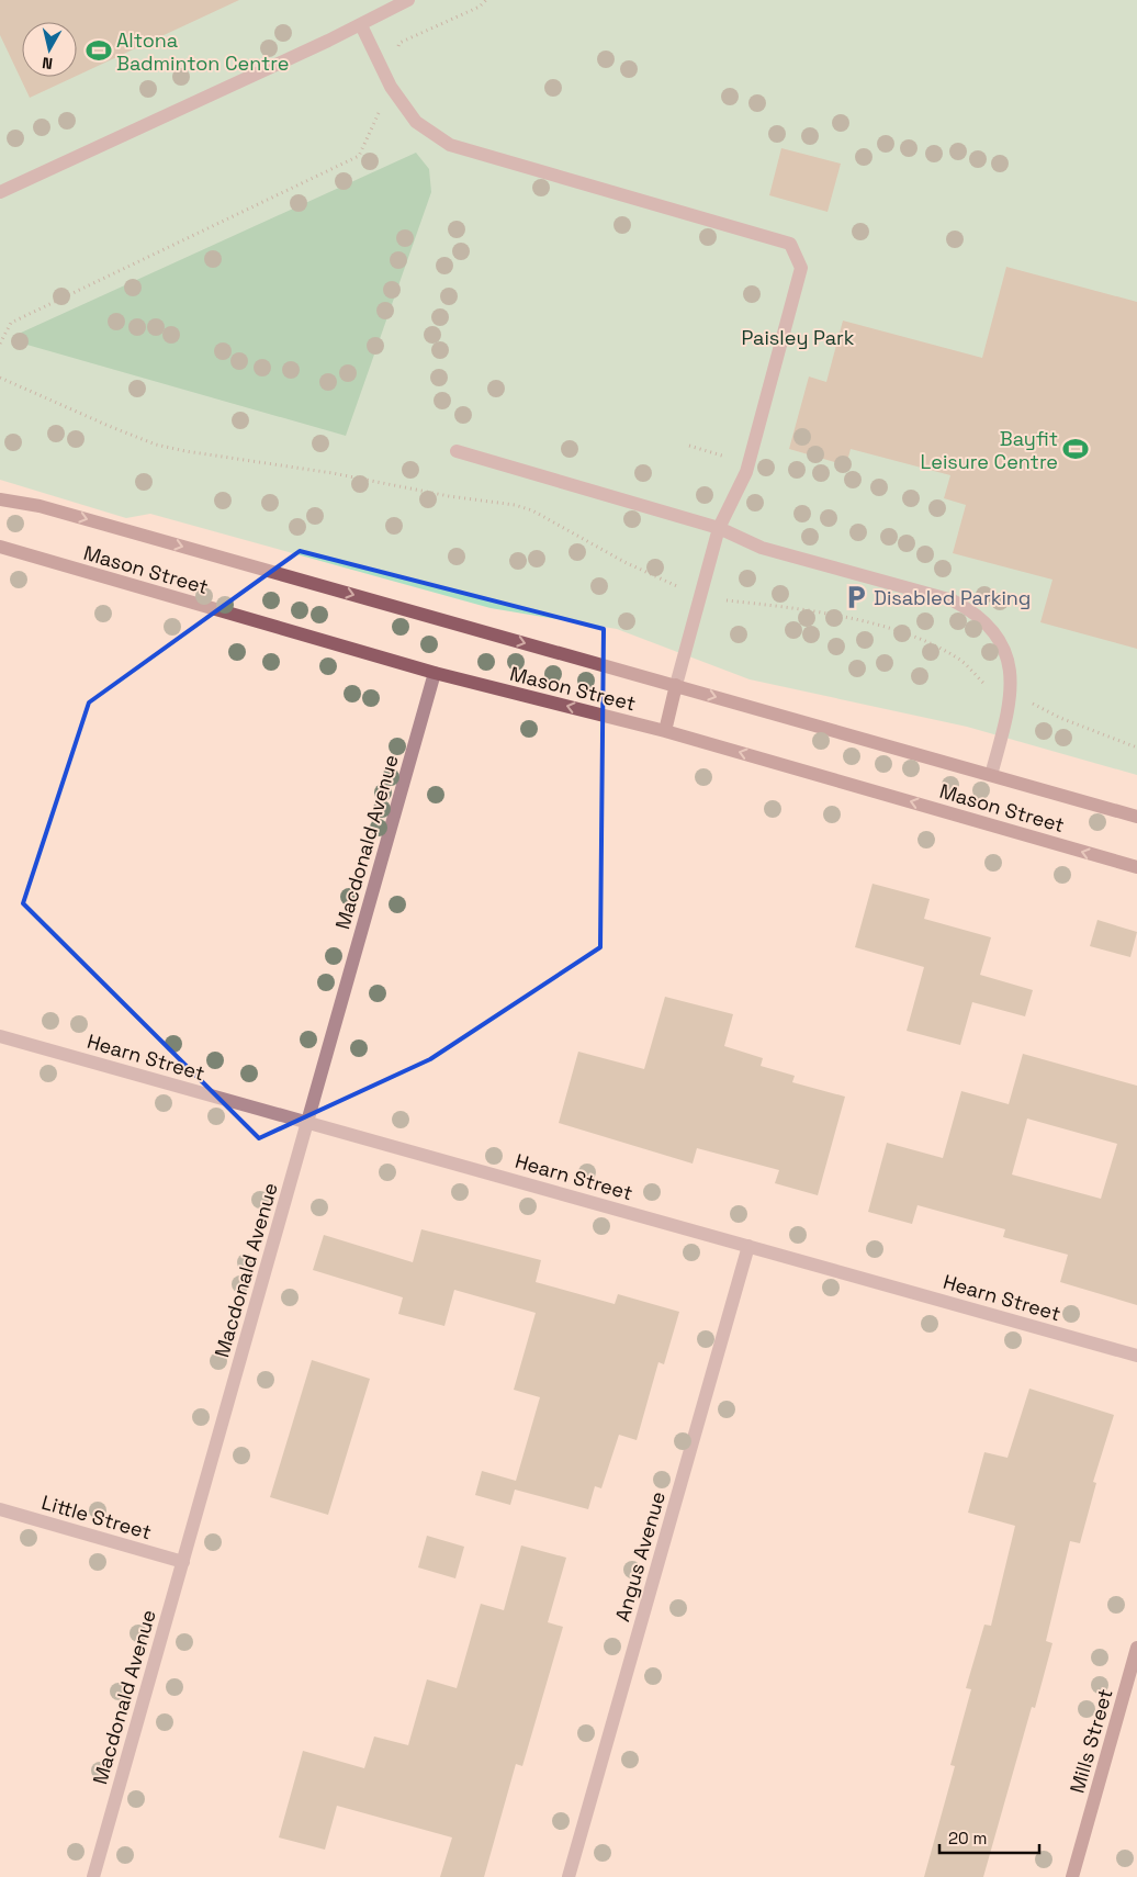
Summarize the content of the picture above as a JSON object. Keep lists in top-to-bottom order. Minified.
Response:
{"streets":{"street":["Mason Street","Macdonald Avenue","Hearn Street","Little Street","Angus Avenue","Mills Street"]},"crossings":[["Mason Street","Macdonald Avenue"],["Macdonald Avenue","Hearn Street"],["Macdonald Avenue","Little Street"],["Hearn Street","Angus Avenue"]],"parks":["Paisley Park"],"places":{"sports":["Altona Badminton Centre","Bayfit Leisure Centre"],"parking":["Disabled Parking"]},"scale_bar":"20 m","north":"bottom"}
